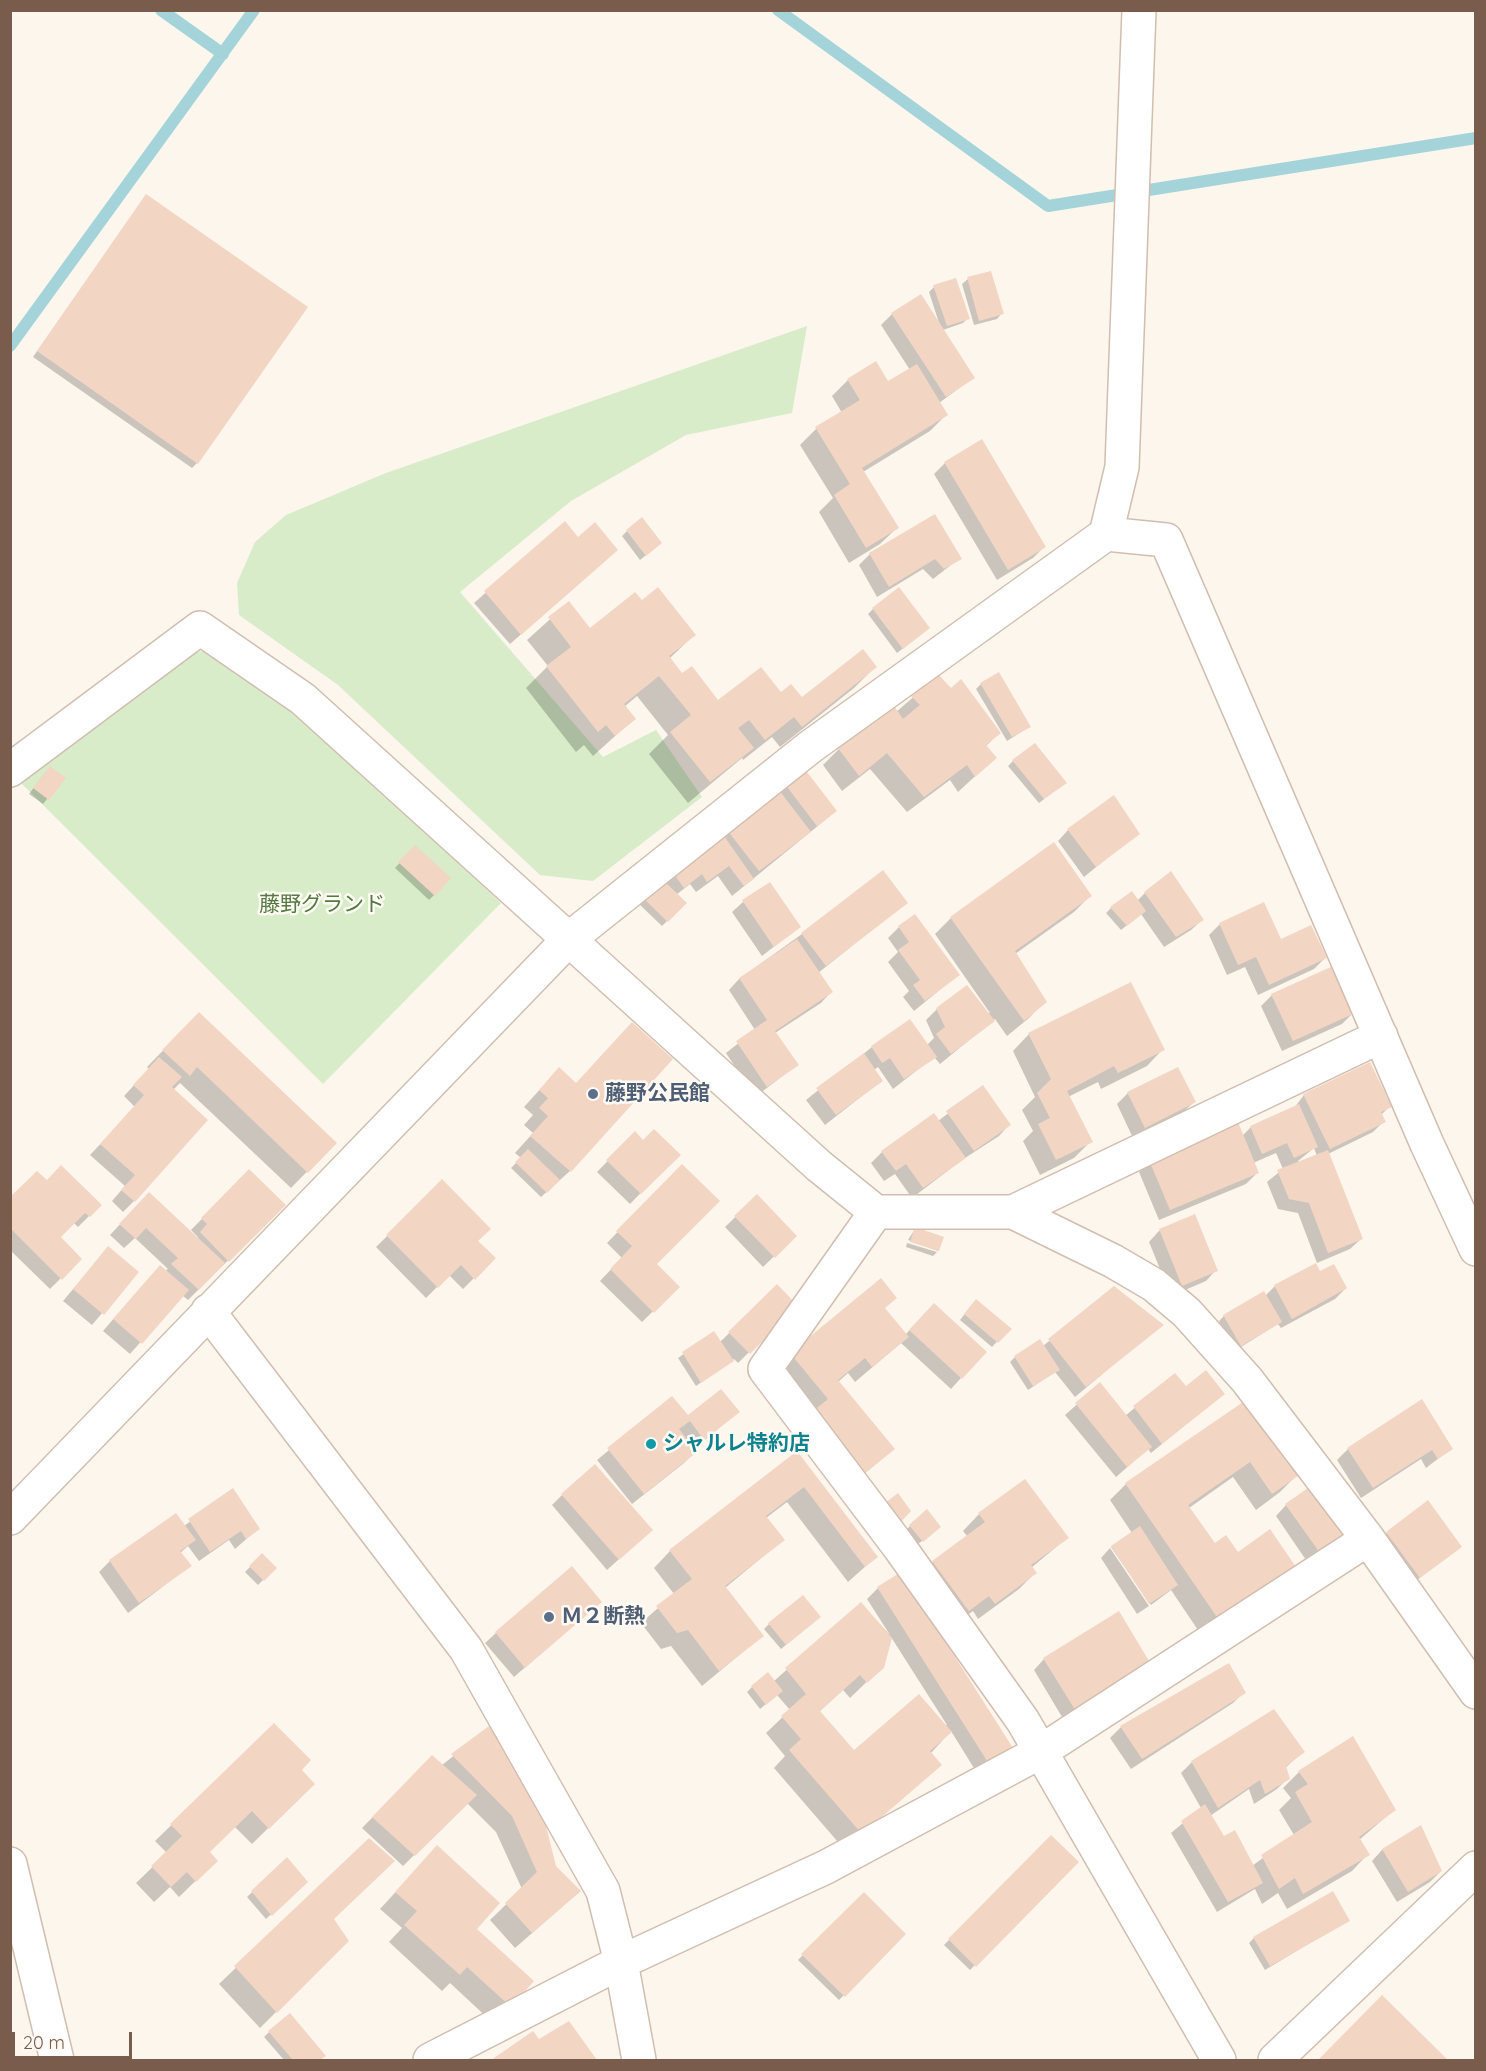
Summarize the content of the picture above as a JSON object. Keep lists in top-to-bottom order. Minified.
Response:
{"parks":["藤野グランド"],"places":["藤野公民館","シャルレ特約店","Ｍ２断熱"],"scale_bar":"20 m"}
